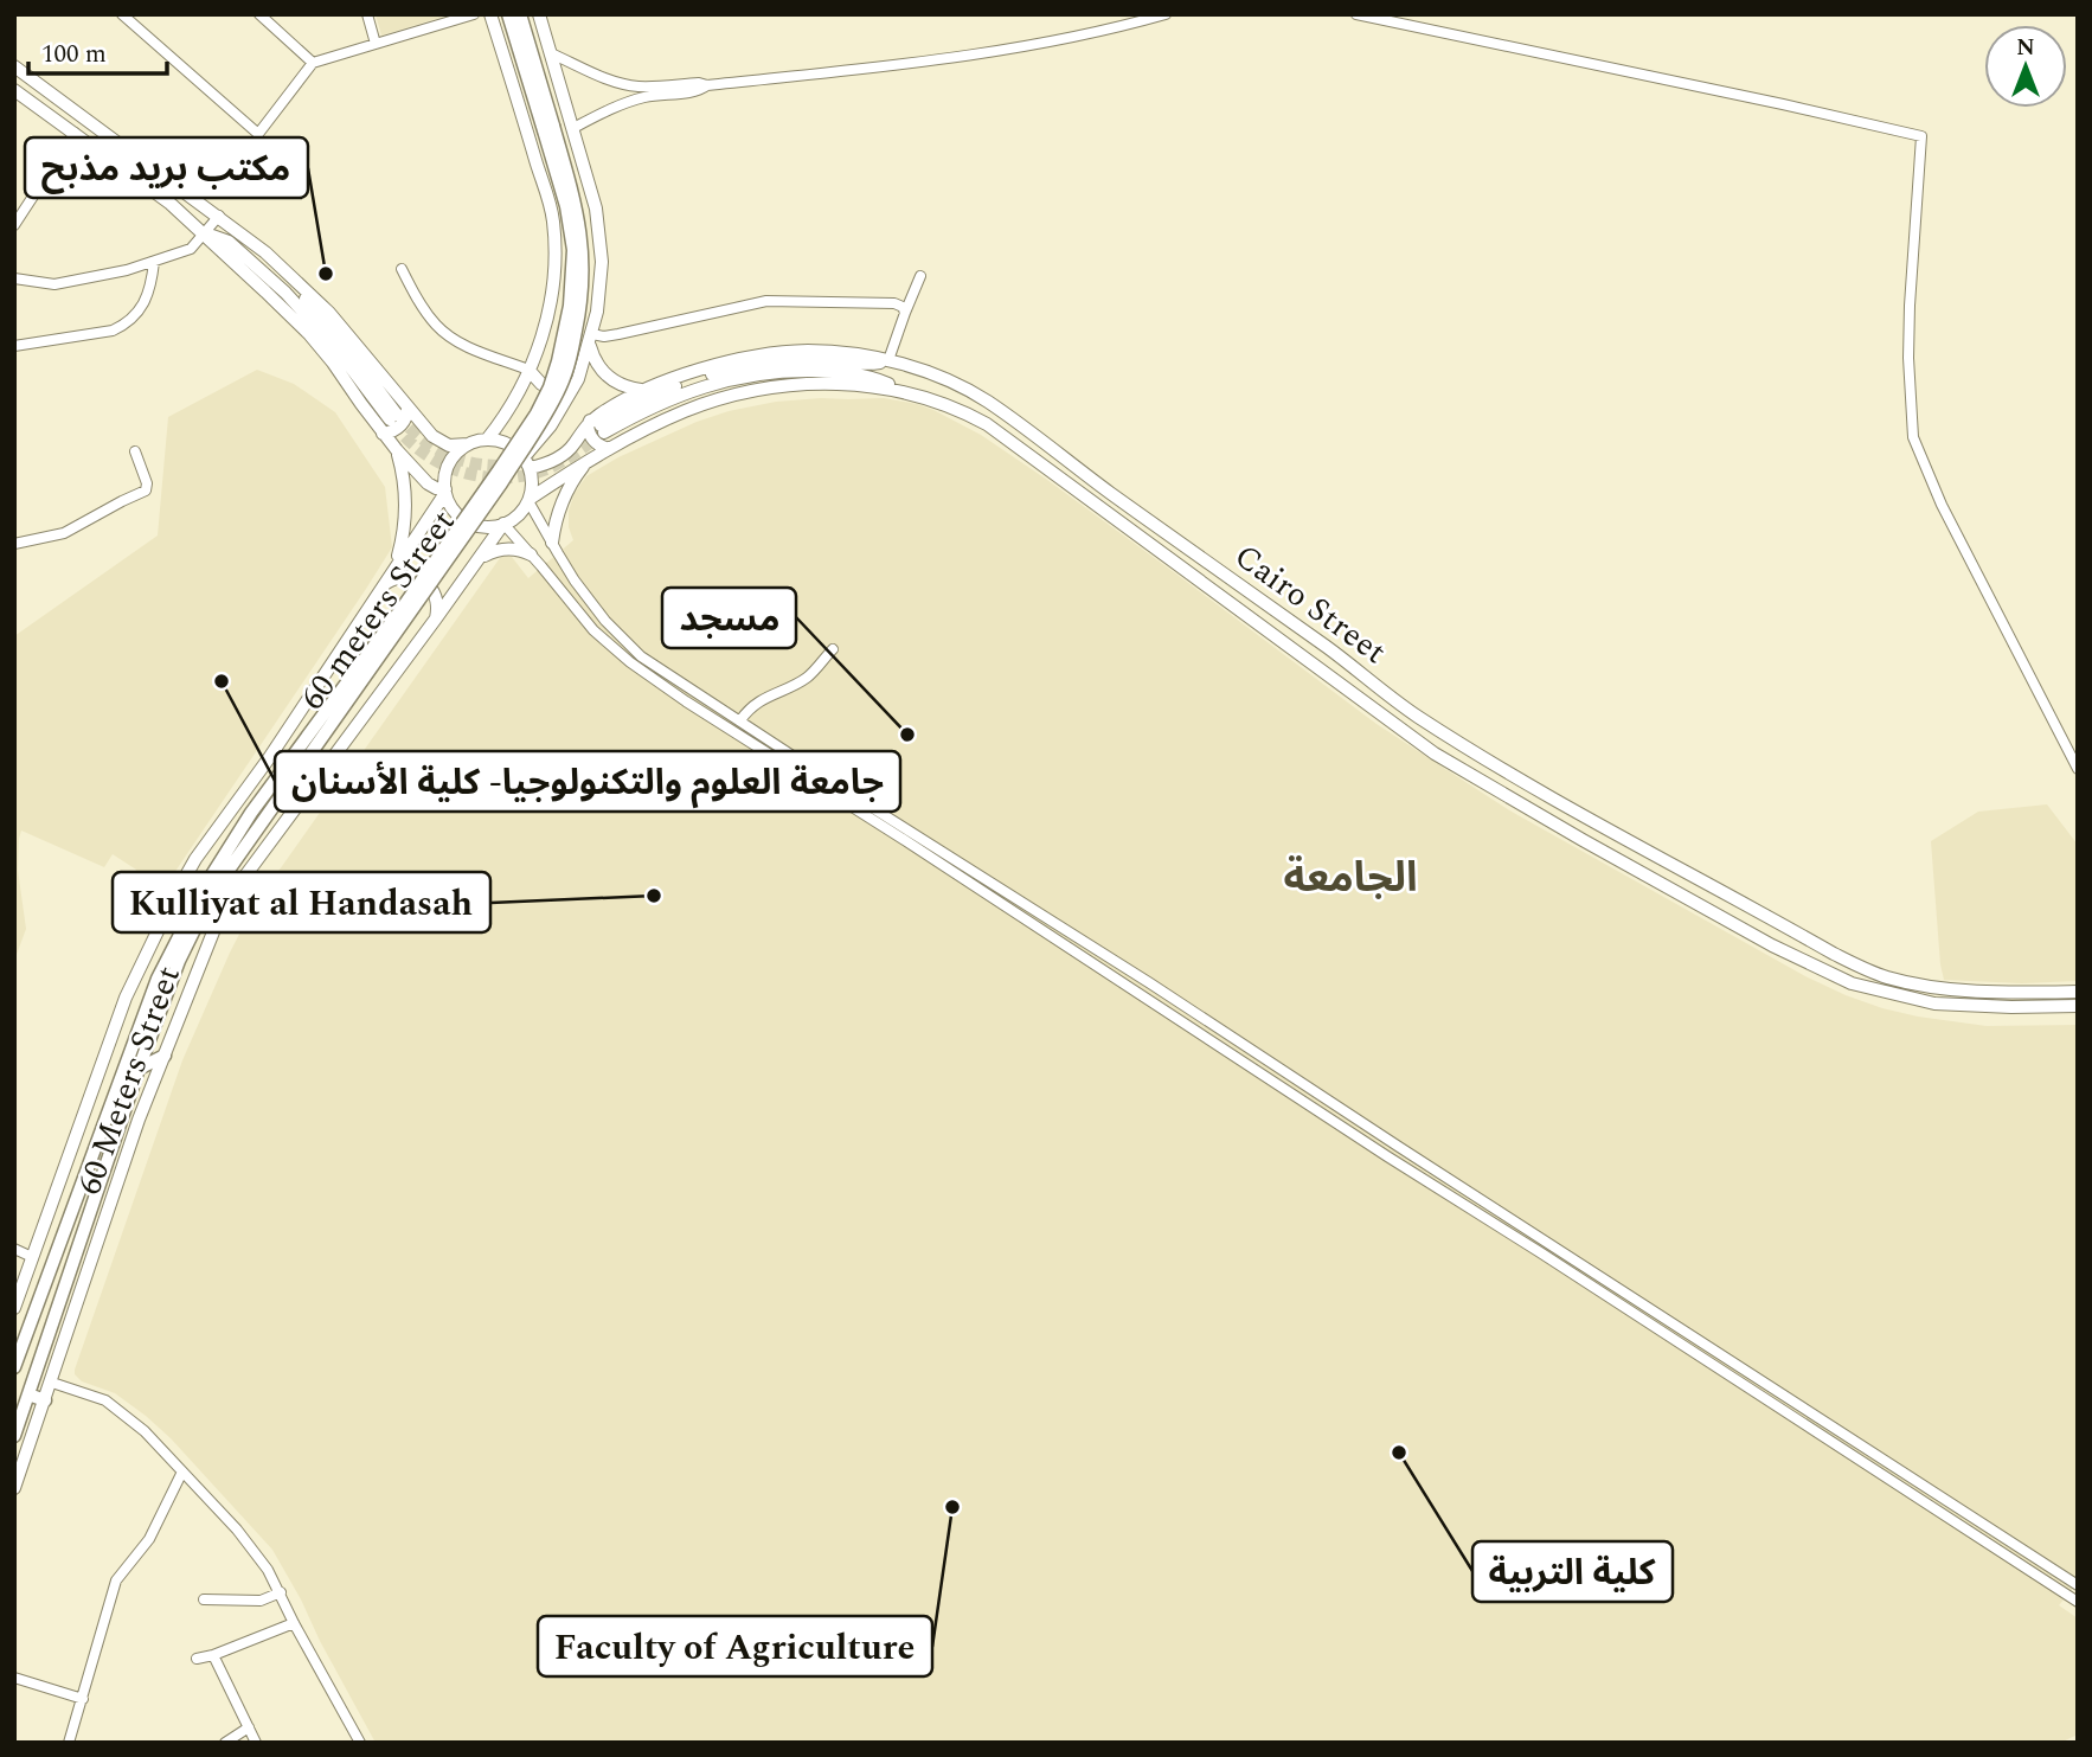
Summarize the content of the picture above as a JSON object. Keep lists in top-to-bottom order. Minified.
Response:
{"streets":{"highway":["60 meters Street"],"main road":["Cairo Street","60 Meters Street"]},"crossings":[["Cairo Street","60 Meters Street"]],"districts":["الجامعة"],"places":["مكتب بريد مذبح","جامعة العلوم والتكنولوجيا- كلية الأسنان","مسجد","Kulliyat al Handasah","كلية التربية","Faculty of Agriculture"],"scale_bar":"100 m","north":"top"}
